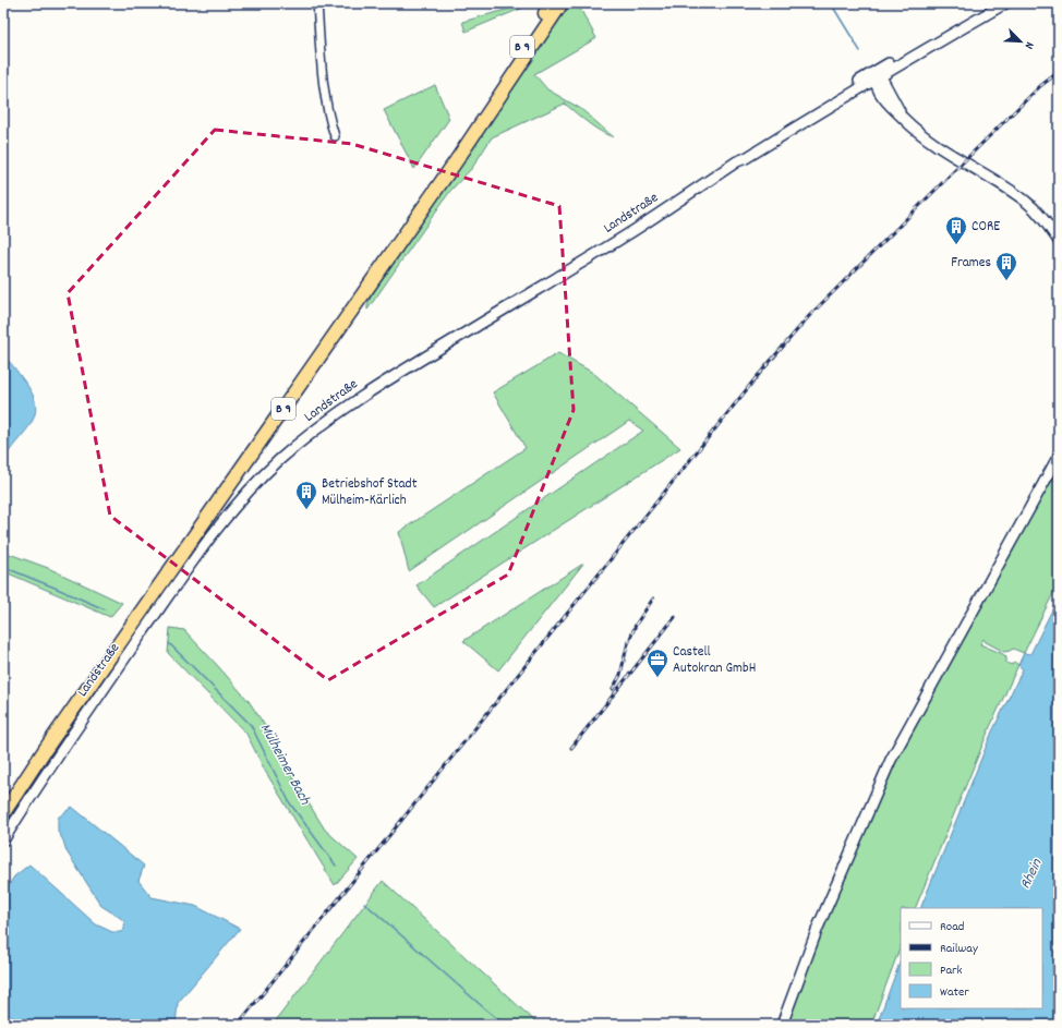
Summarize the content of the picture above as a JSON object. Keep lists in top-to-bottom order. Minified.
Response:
{"streets":{"highway":["B 9"],"street":["Landstraße"]},"water":["Mülheimer Bach","Rhein"],"places":{"building":["CORE","Frames","Betriebshof Stadt Mülheim-Kärlich"],"office":["Castell Autokran GmbH"]},"legend":["Road","Railway","Park","Water"],"north":"bottom right"}
